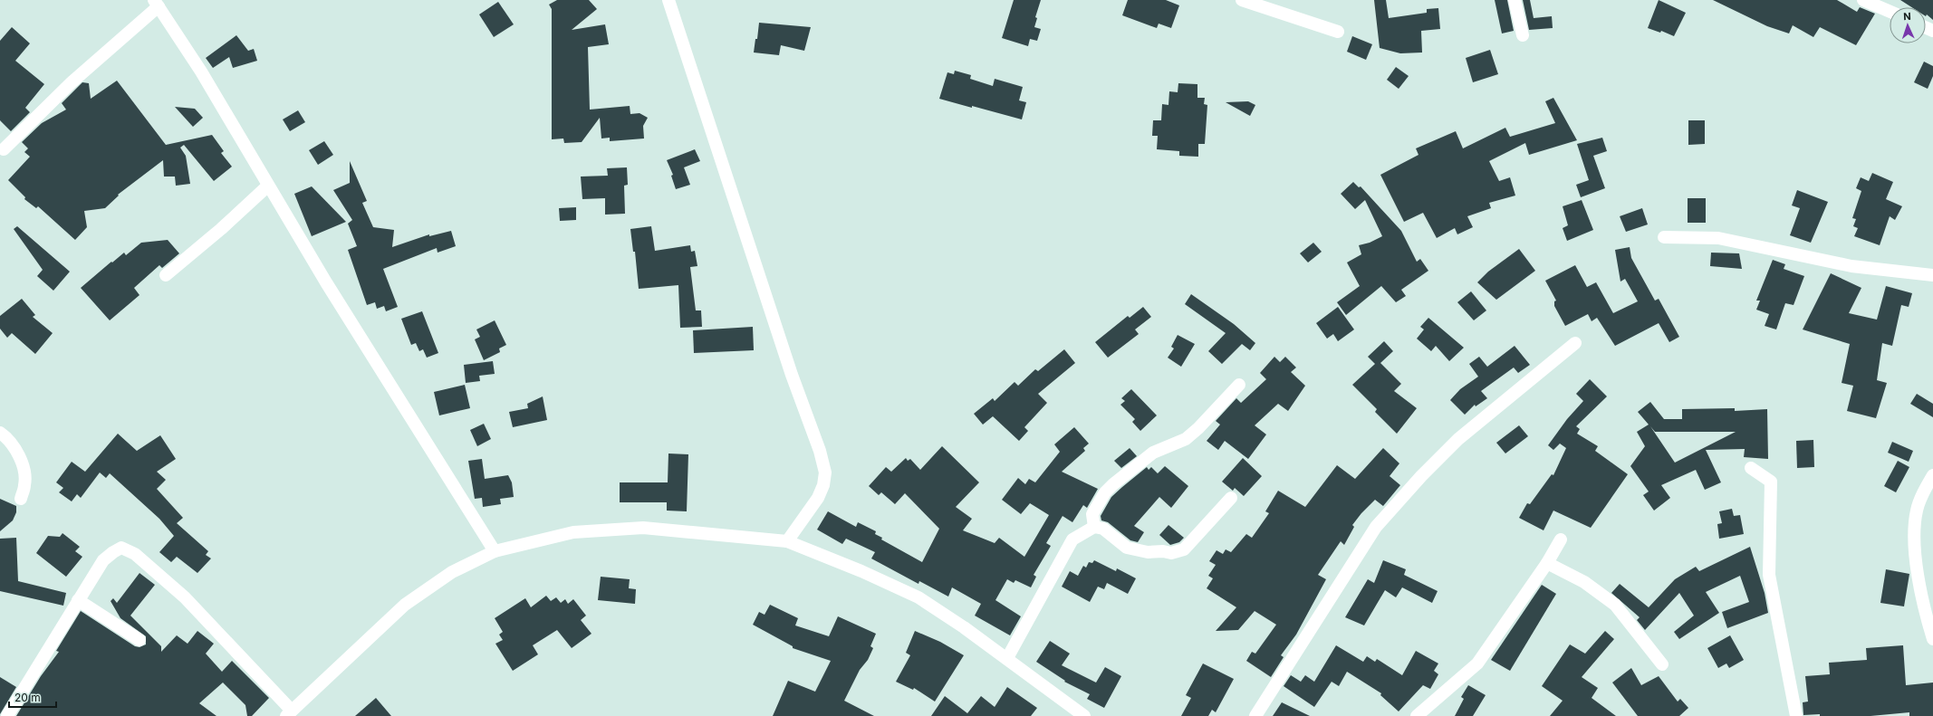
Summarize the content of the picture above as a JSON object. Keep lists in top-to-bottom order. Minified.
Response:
{"scale_bar":"20 m","north":"top"}
